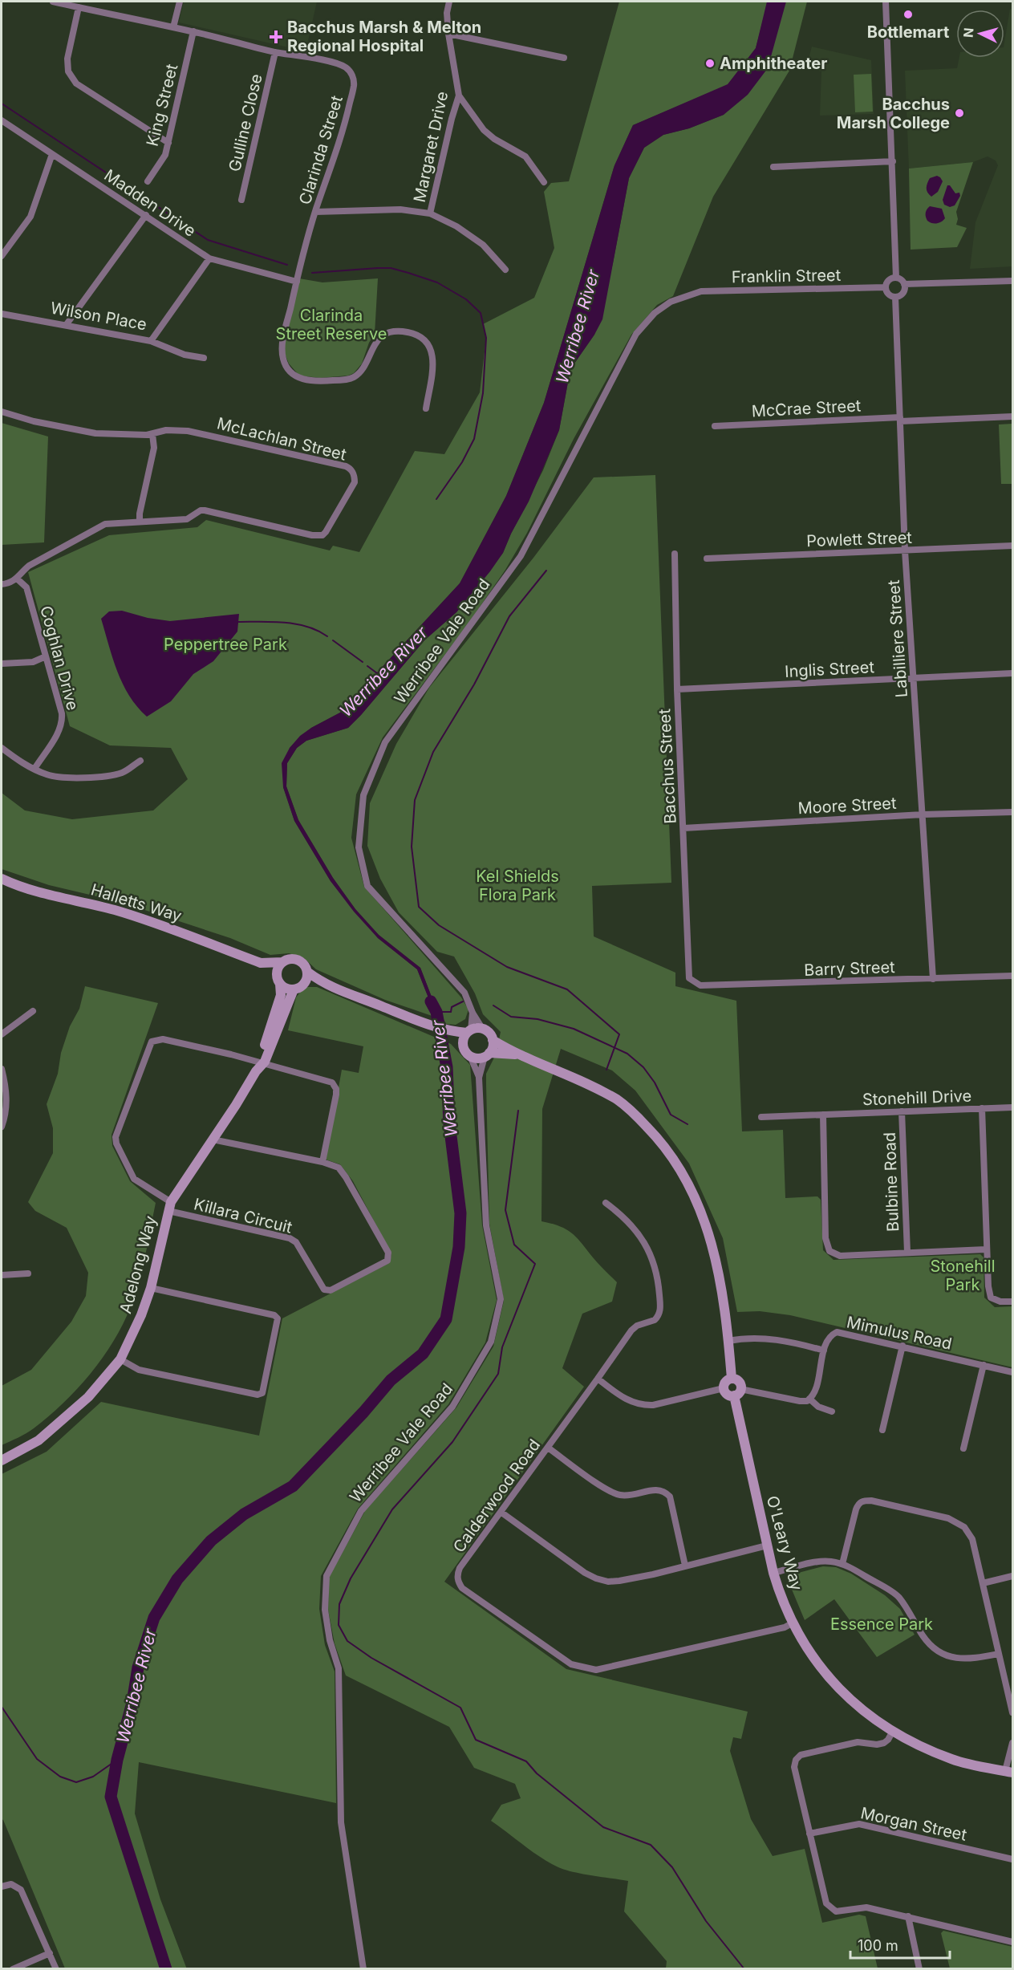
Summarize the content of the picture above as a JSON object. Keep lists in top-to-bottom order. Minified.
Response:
{"streets":{"street":["King Street","Gulline Close","Margaret Drive","Clarinda Street","Madden Drive","Franklin Street","Wilson Place","McCrae Street","McLachlan Street","Powlett Street","Labilliere Street","Werribee Vale Road","Coghlan Drive","Inglis Street","Bacchus Street","Moore Street","Halletts Way","Barry Street","Stonehill Drive","Bulbine Road","Killara Circuit","Adelong Way","Mimulus Road","Calderwood Road","O'Leary Way","Morgan Street"]},"crossings":[["King Street","Clarinda Street"],["Gulline Close","Clarinda Street"],["Margaret Drive","Clarinda Street"],["Clarinda Street","Madden Drive"],["Madden Drive","Wilson Place"],["Franklin Street","Labilliere Street"],["Franklin Street","Werribee Vale Road"],["McCrae Street","Labilliere Street"],["McLachlan Street","Coghlan Drive"],["Powlett Street","Labilliere Street"],["Labilliere Street","Inglis Street"],["Labilliere Street","Moore Street"],["Labilliere Street","Barry Street"],["Inglis Street","Bacchus Street"],["Bacchus Street","Moore Street"],["Bacchus Street","Barry Street"],["Halletts Way","Adelong Way"],["Stonehill Drive","Bulbine Road"],["Killara Circuit","Adelong Way"],["Calderwood Road","O'Leary Way"]],"water":["Werribee River"],"parks":["Clarinda Street Reserve","Peppertree Park","Kel Shields Flora Park","Stonehill Park","Essence Park"],"places":{"other":["Bottlemart","Amphitheater","Bacchus Marsh College"],"health":["Bacchus Marsh & Melton Regional Hospital"]},"scale_bar":"100 m","north":"left"}
